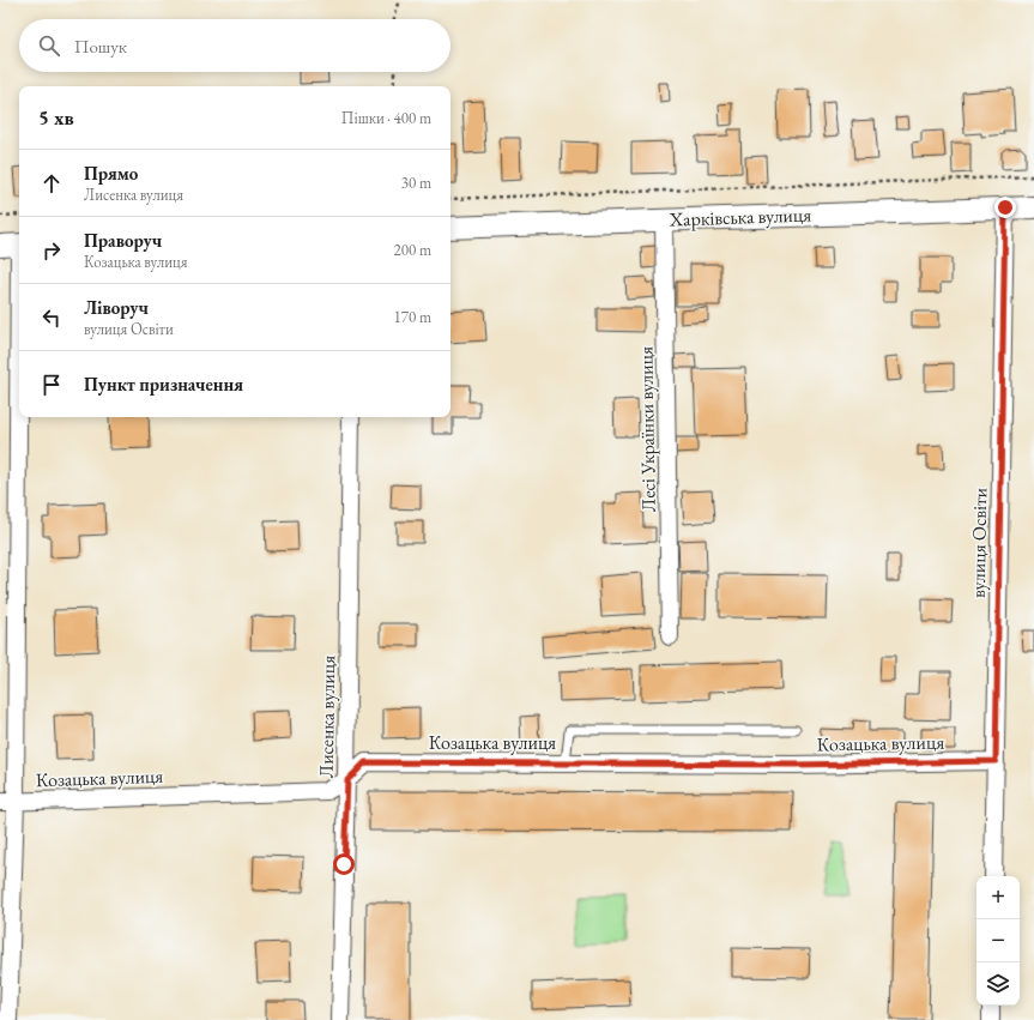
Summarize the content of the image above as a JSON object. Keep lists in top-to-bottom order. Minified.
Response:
{"streets":{"street":["Харківська вулиця","Лесі Українки вулиця","вулиця Освіти","Лисенка вулиця","Козацька вулиця"]},"crossings":[["Харківська вулиця","Лесі Українки вулиця"],["Харківська вулиця","вулиця Освіти"],["вулиця Освіти","Козацька вулиця"],["Лисенка вулиця","Козацька вулиця"]],"page":{"search":"Пошук","heading":["5 хв","Пішки · 400 m"],"list":[["Прямо","Лисенка вулиця","30 m"],["Праворуч","Козацька вулиця","200 m"],["Ліворуч","вулиця Освіти","170 m"],"Пункт призначення"],"map_buttons":["+","−"]}}
